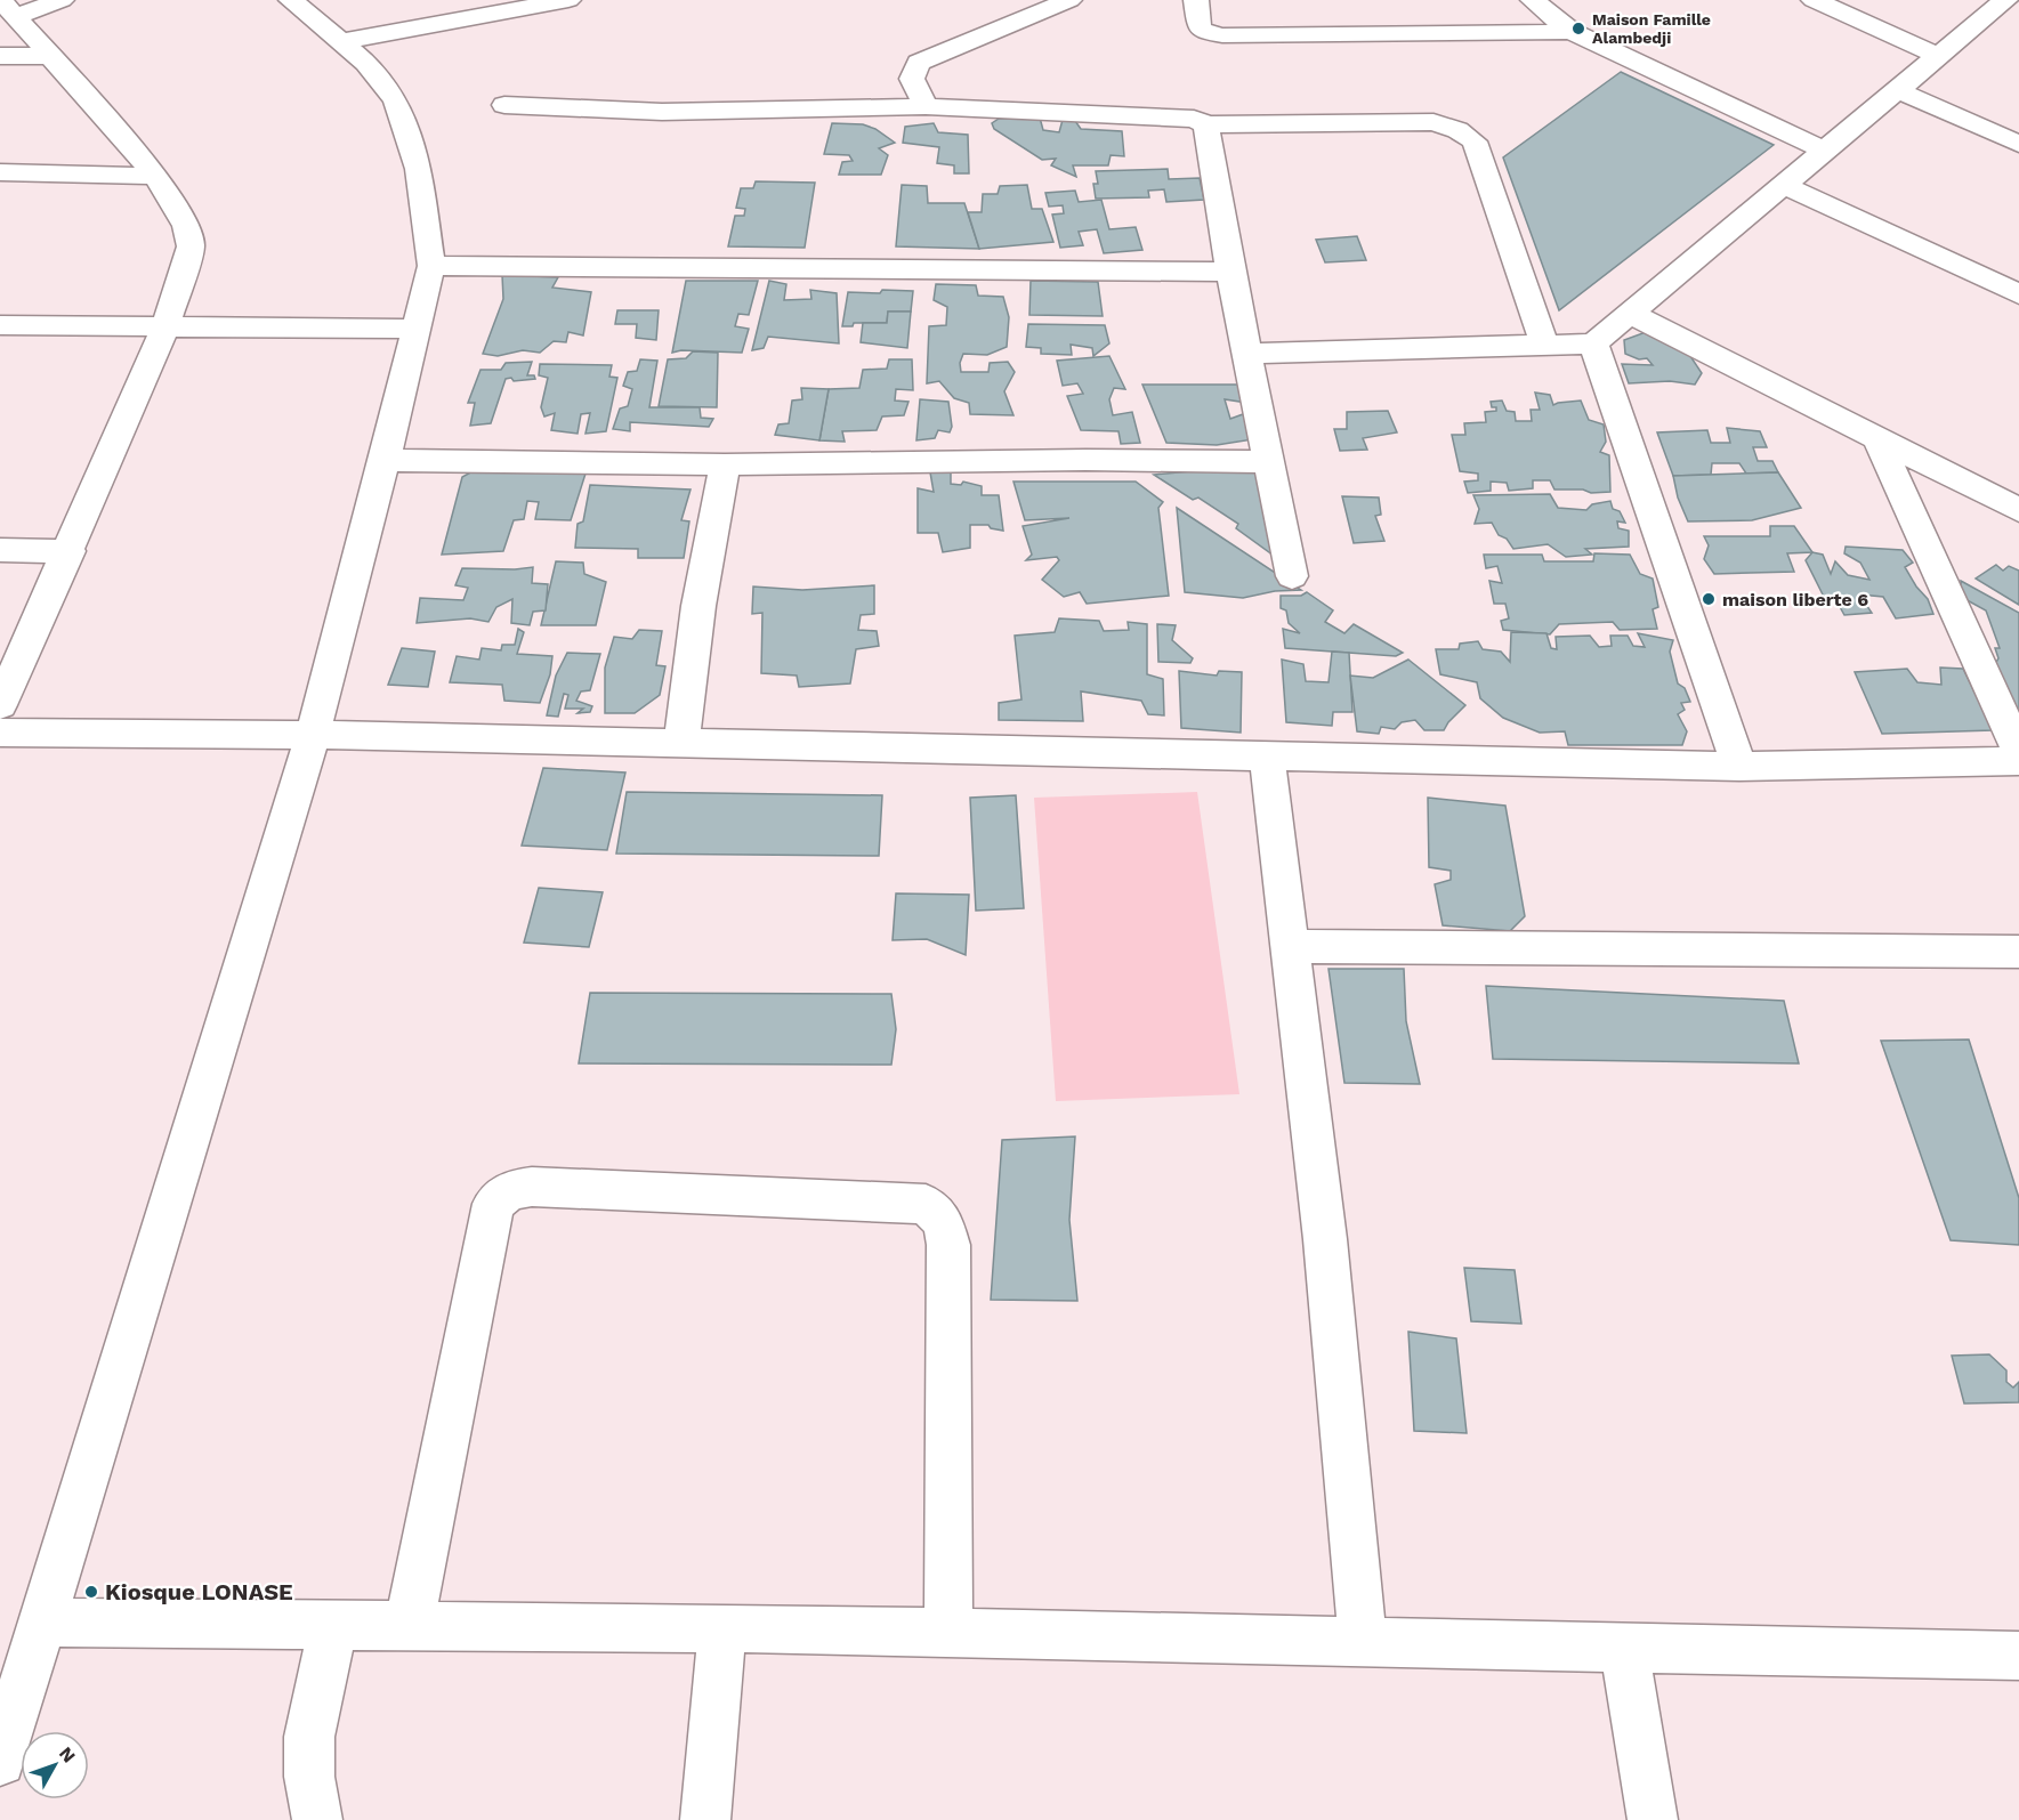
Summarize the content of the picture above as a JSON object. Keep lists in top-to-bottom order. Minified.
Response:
{"places":["Maison Famille Alambedji","maison liberte 6","Kiosque LONASE"],"north":"top right"}
